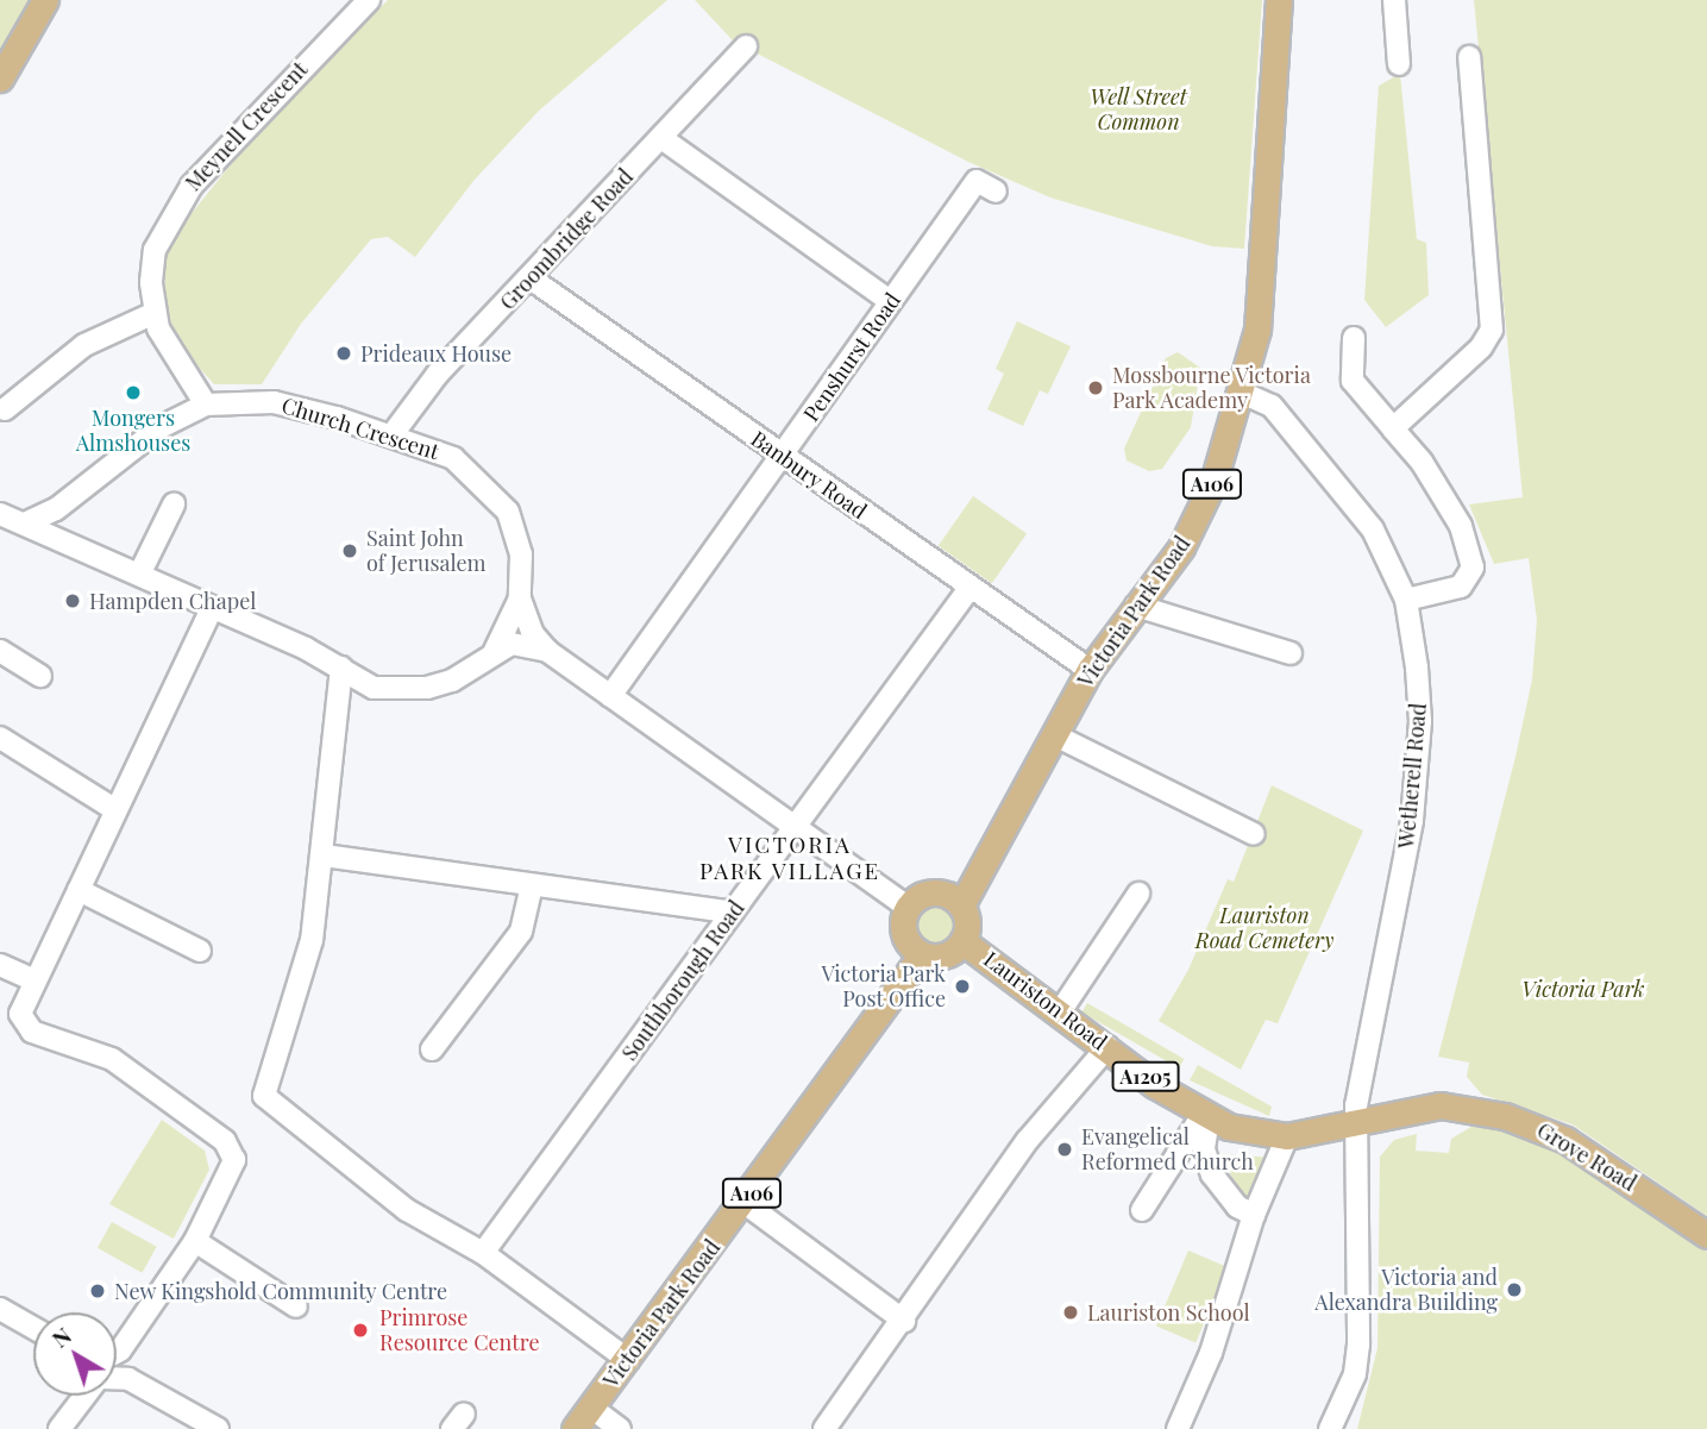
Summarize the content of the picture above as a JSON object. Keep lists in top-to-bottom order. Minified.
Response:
{"streets":{"main road":["A106","Victoria Park Road","Lauriston Road","A1205","Grove Road"],"street":["Meynell Crescent","Groombridge Road","Penshurst Road","Church Crescent","Banbury Road","Wetherell Road","Southborough Road"]},"crossings":[["Meynell Crescent","Church Crescent"],["Groombridge Road","Church Crescent"],["Groombridge Road","Banbury Road"],["Penshurst Road","Banbury Road"],["Banbury Road","Victoria Park Road"],["Banbury Road","Southborough Road"],["Victoria Park Road","Wetherell Road"],["Victoria Park Road","Lauriston Road"],["Wetherell Road","Lauriston Road"],["Wetherell Road","Grove Road"],["Lauriston Road","Grove Road"]],"districts":["VICTORIA PARK VILLAGE"],"parks":["Well Street Common","Lauriston Road Cemetery","Victoria Park"],"places":["Prideaux House","Mossbourne Victoria Park Academy","Mongers Almshouses","Saint John of Jerusalem","Hampden Chapel","Victoria Park Post Office","Evangelical Reformed Church","Victoria and Alexandra Building","New Kingshold Community Centre","Lauriston School","Primrose Resource Centre"],"north":"top left"}
